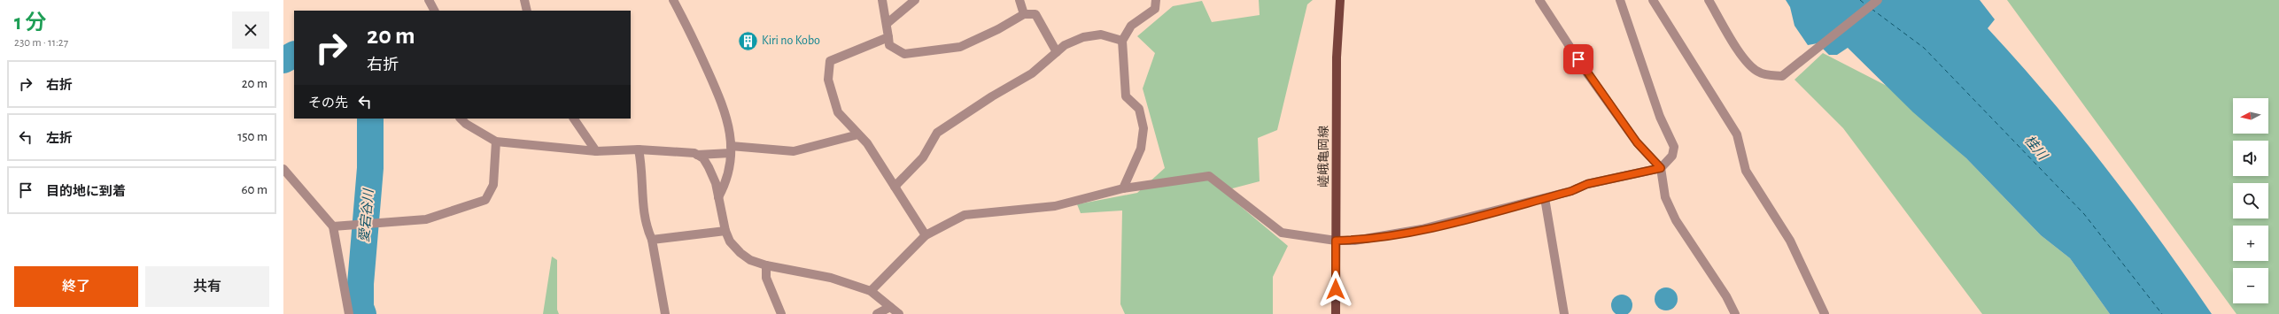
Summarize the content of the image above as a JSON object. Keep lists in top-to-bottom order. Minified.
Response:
{"streets":{"main road":["嵯峨亀岡線"]},"water":["桂川","愛宕谷川"],"places":{"building":["Kiri no Kobo"]},"north":"left","page":{"heading":["1 分","230 m · 11:27"],"turn":["20 m","右折"],"list":[{"name":"右折","value":"20 m"},{"name":"左折","value":"150 m"},{"name":"目的地に到着","value":"60 m"}],"then":"その先","map_buttons":["+","−"],"buttons":["終了","共有"]}}
